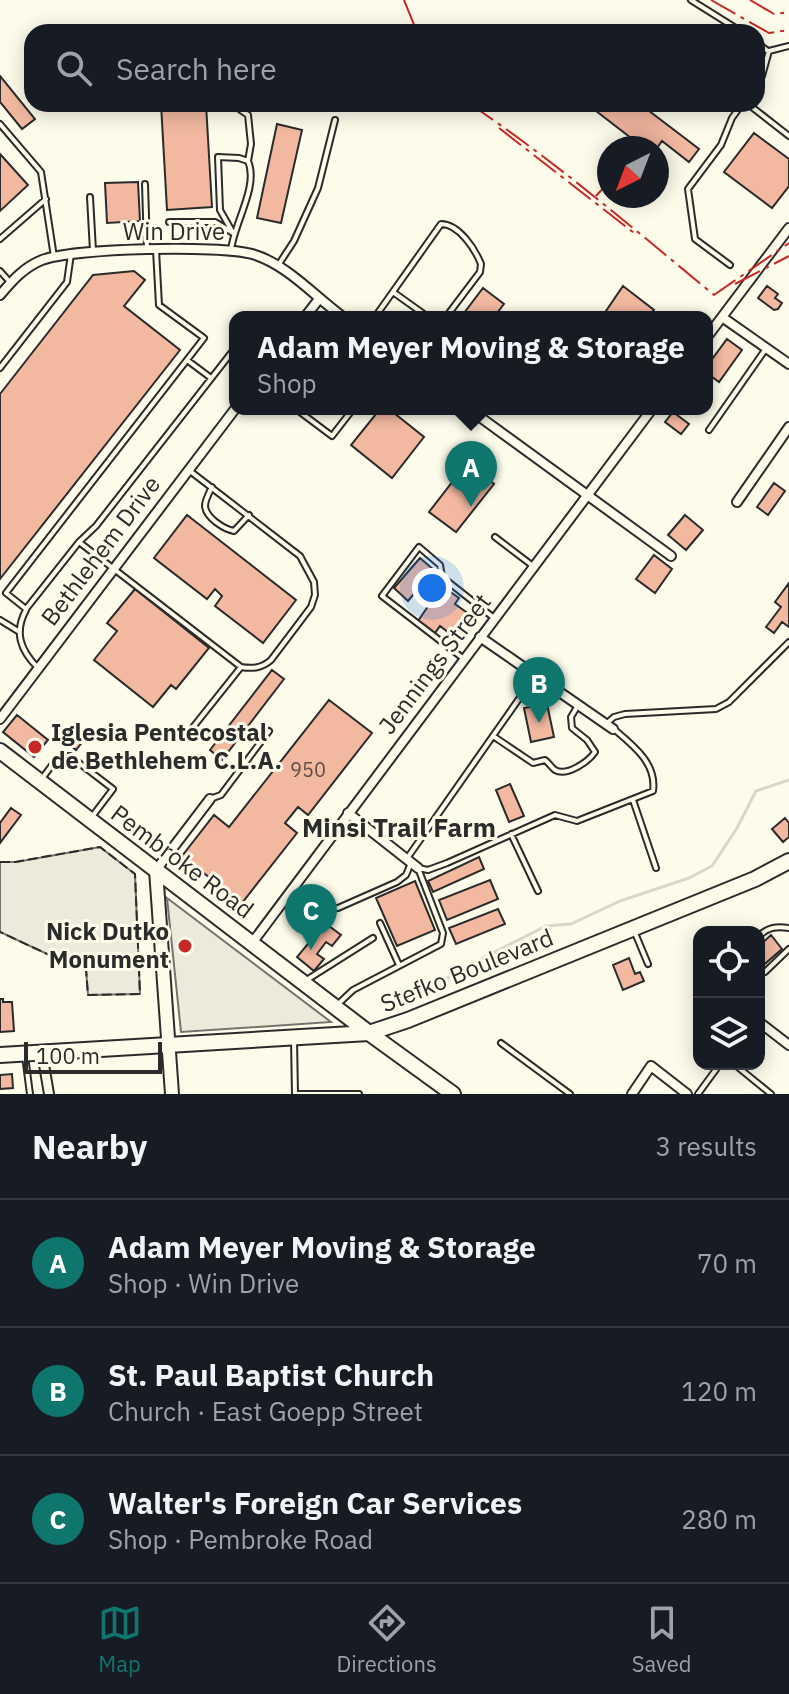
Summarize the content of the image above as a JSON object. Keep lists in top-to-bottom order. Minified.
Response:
{"streets":{"main road":["Pembroke Road","Stefko Boulevard"],"street":["Win Drive","Bethlehem Drive","Jennings Street"]},"crossings":[["Jennings Street","Pembroke Road"],["Pembroke Road","Stefko Boulevard"]],"districts":["Minsi Trail Farm"],"places":["Iglesia Pentecostal de Bethlehem C.L.A.","Nick Dutko Monument"],"house_numbers":["950"],"scale_bar":"100 m","north":"bottom left","page":{"search":"Search here","popup":["Adam Meyer Moving & Storage","Shop"],"pins":["A","B","C"],"scale":"100 m","heading":["Nearby","3 results"],"list":[{"mark":"A","name":"Adam Meyer Moving & Storage","note":"Shop · Win Drive","value":"70 m"},{"mark":"B","name":"St. Paul Baptist Church","note":"Church · East Goepp Street","value":"120 m"},{"mark":"C","name":"Walter's Foreign Car Services","note":"Shop · Pembroke Road","value":"280 m"}],"nav":["Map","Directions","Saved"]}}
